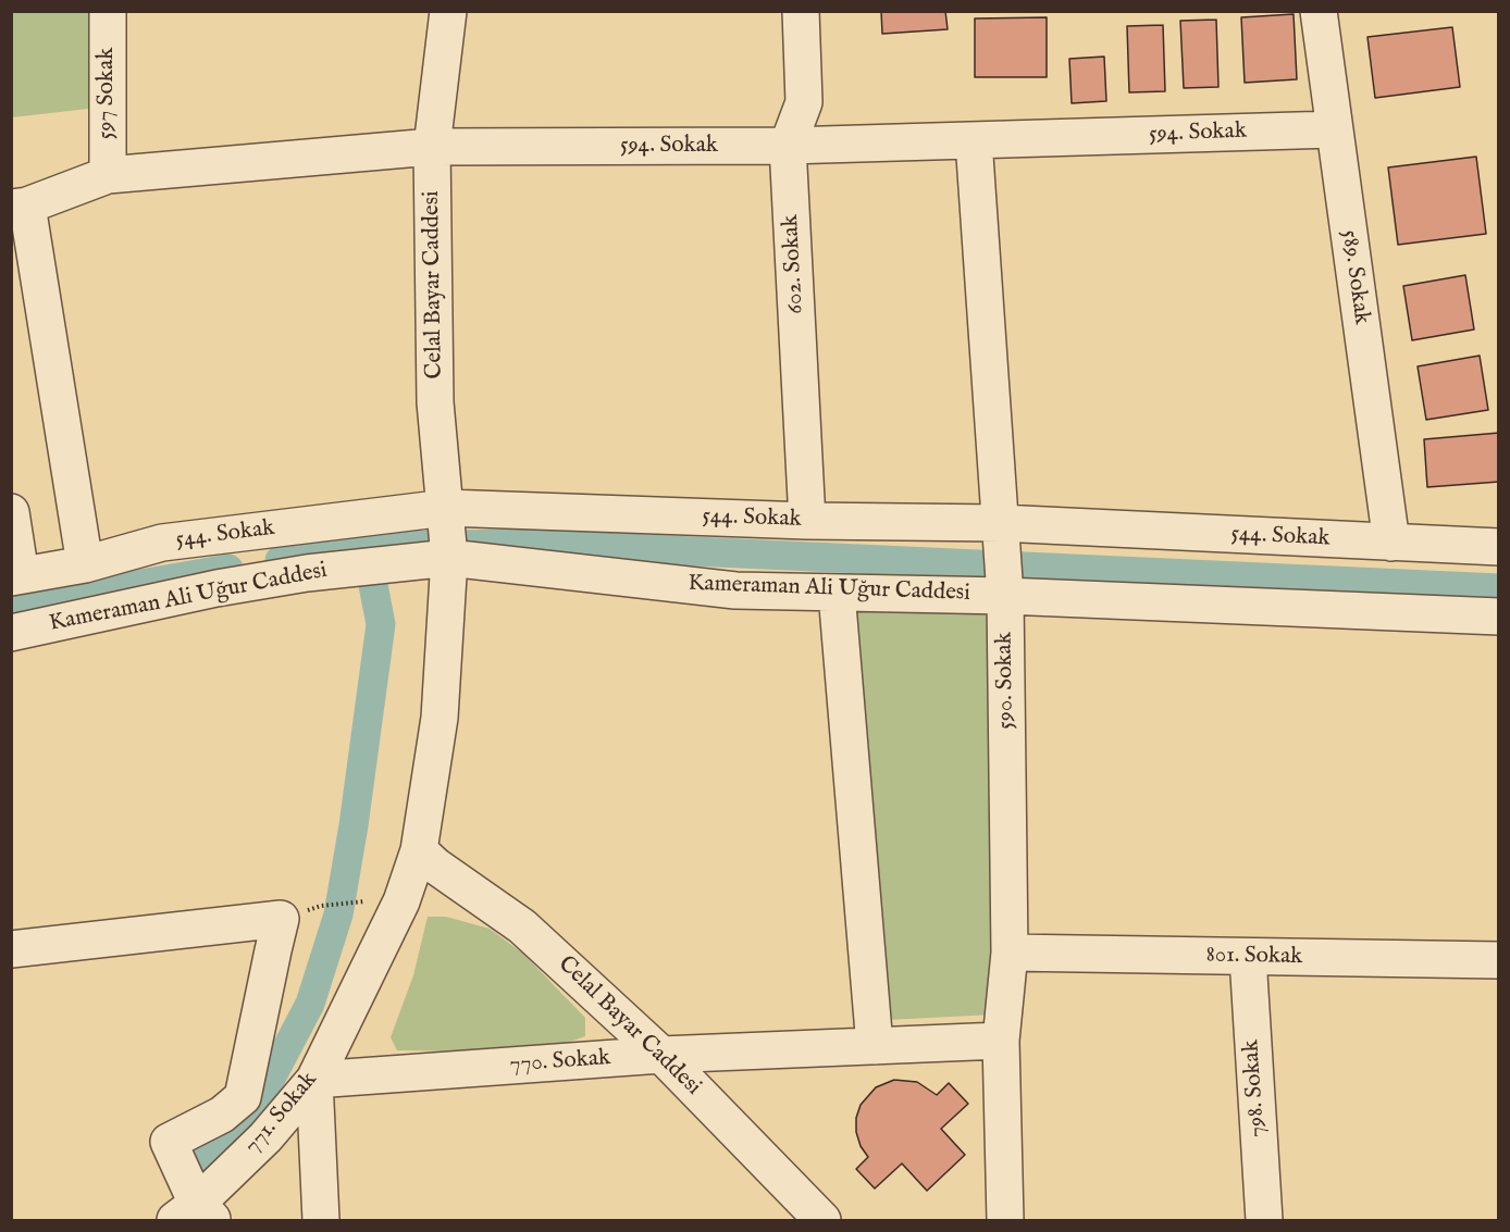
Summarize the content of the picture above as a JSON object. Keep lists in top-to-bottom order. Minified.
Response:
{"streets":{"street":["597 Sokak","594. Sokak","602. Sokak","589. Sokak","Celal Bayar Caddesi","544. Sokak","Kameraman Ali Uğur Caddesi","590. Sokak","801. Sokak","770. Sokak","798. Sokak","771. Sokak"]},"crossings":[["597 Sokak","594. Sokak"],["594. Sokak","602. Sokak"],["594. Sokak","589. Sokak"],["594. Sokak","Celal Bayar Caddesi"],["594. Sokak","590. Sokak"],["602. Sokak","544. Sokak"],["589. Sokak","544. Sokak"],["Celal Bayar Caddesi","544. Sokak"],["Celal Bayar Caddesi","Kameraman Ali Uğur Caddesi"],["Celal Bayar Caddesi","770. Sokak"],["Celal Bayar Caddesi","771. Sokak"],["544. Sokak","590. Sokak"],["Kameraman Ali Uğur Caddesi","590. Sokak"],["590. Sokak","801. Sokak"],["590. Sokak","770. Sokak"],["801. Sokak","798. Sokak"],["770. Sokak","771. Sokak"]]}
